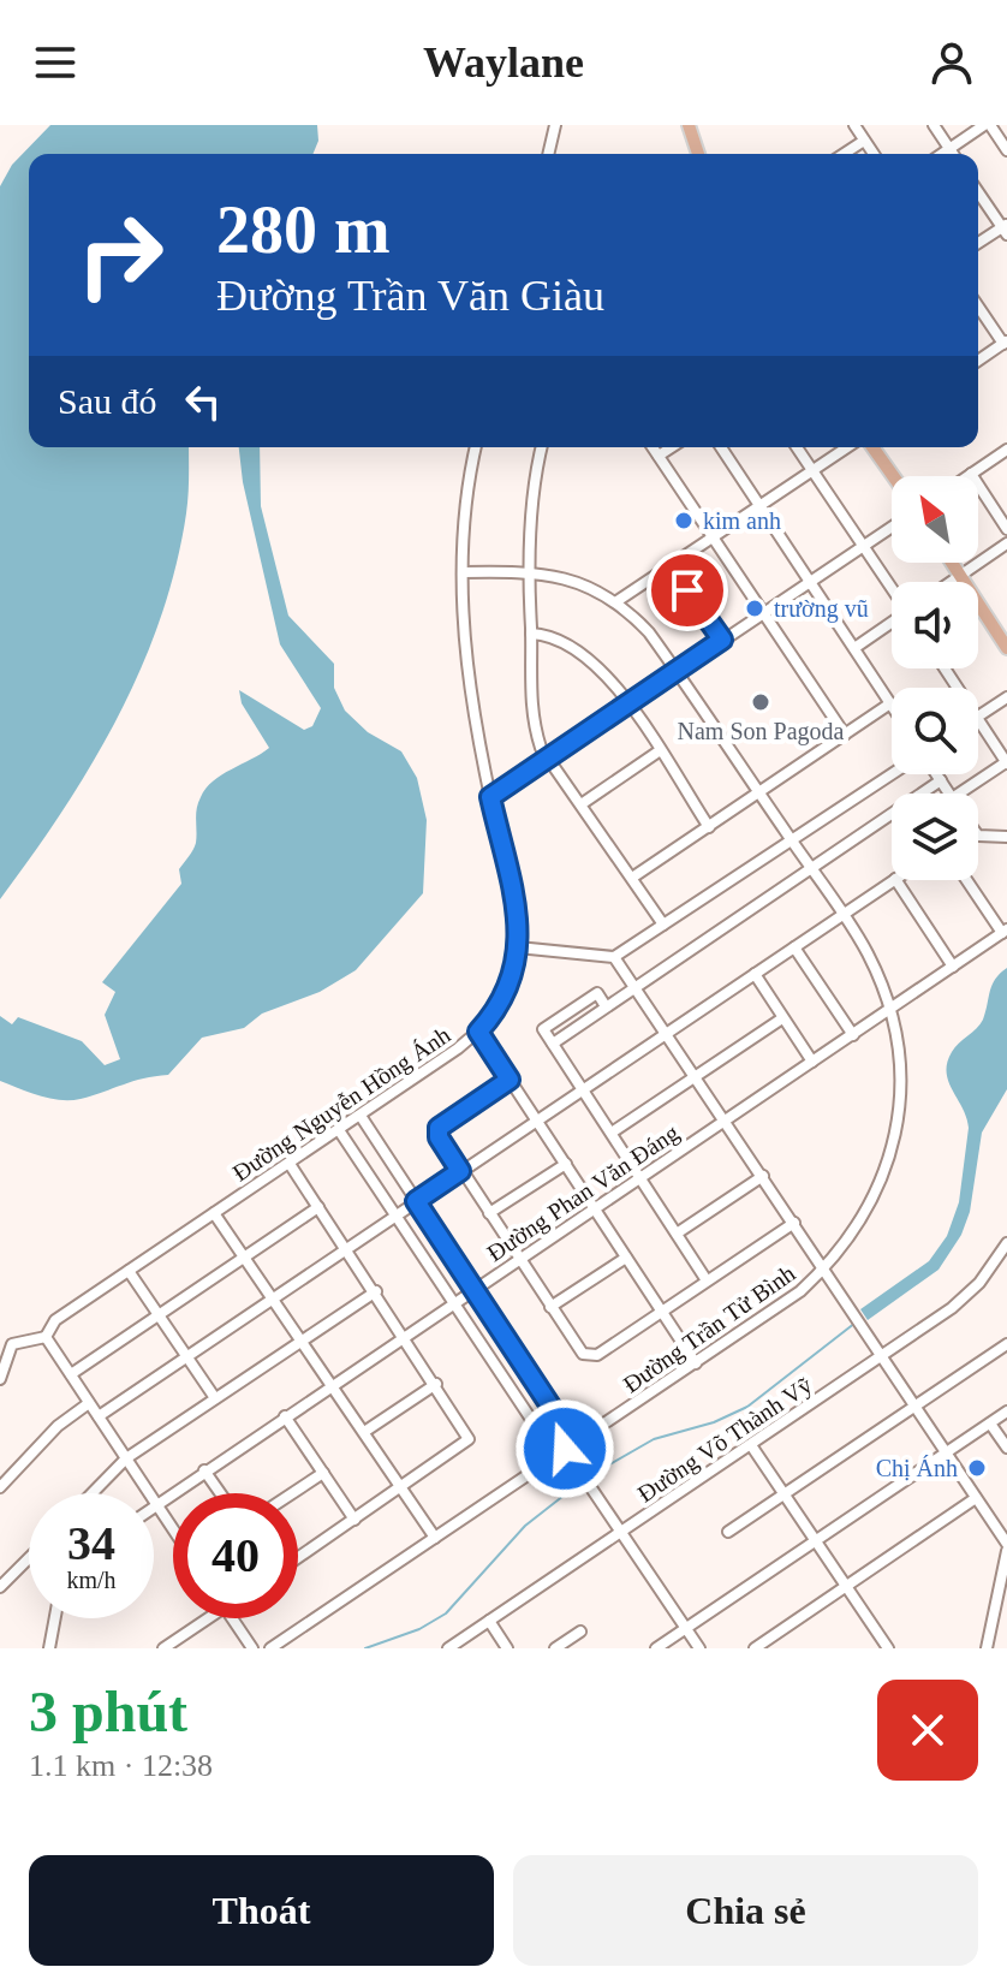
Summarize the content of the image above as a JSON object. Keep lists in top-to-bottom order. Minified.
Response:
{"streets":{"street":["Đường Nguyễn Hồng Ánh","Đường Phan Văn Đáng","Đường Trần Tử Bình","Đường Võ Thành Vỹ"]},"crossings":[["Đường Nguyễn Hồng Ánh","Đường Trần Tử Bình"],["Đường Phan Văn Đáng","Đường Trần Tử Bình"]],"places":["kim anh","trường vũ","Nam Son Pagoda","Chị Ánh"],"north":"top left","page":{"header":"Waylane","turn":["280 m","Đường Trần Văn Giàu"],"then":"Sau đó","speed":"34 km/h","limit":"40","heading":["3 phút","1.1 km · 12:38"],"buttons":["Thoát","Chia sẻ"]}}
